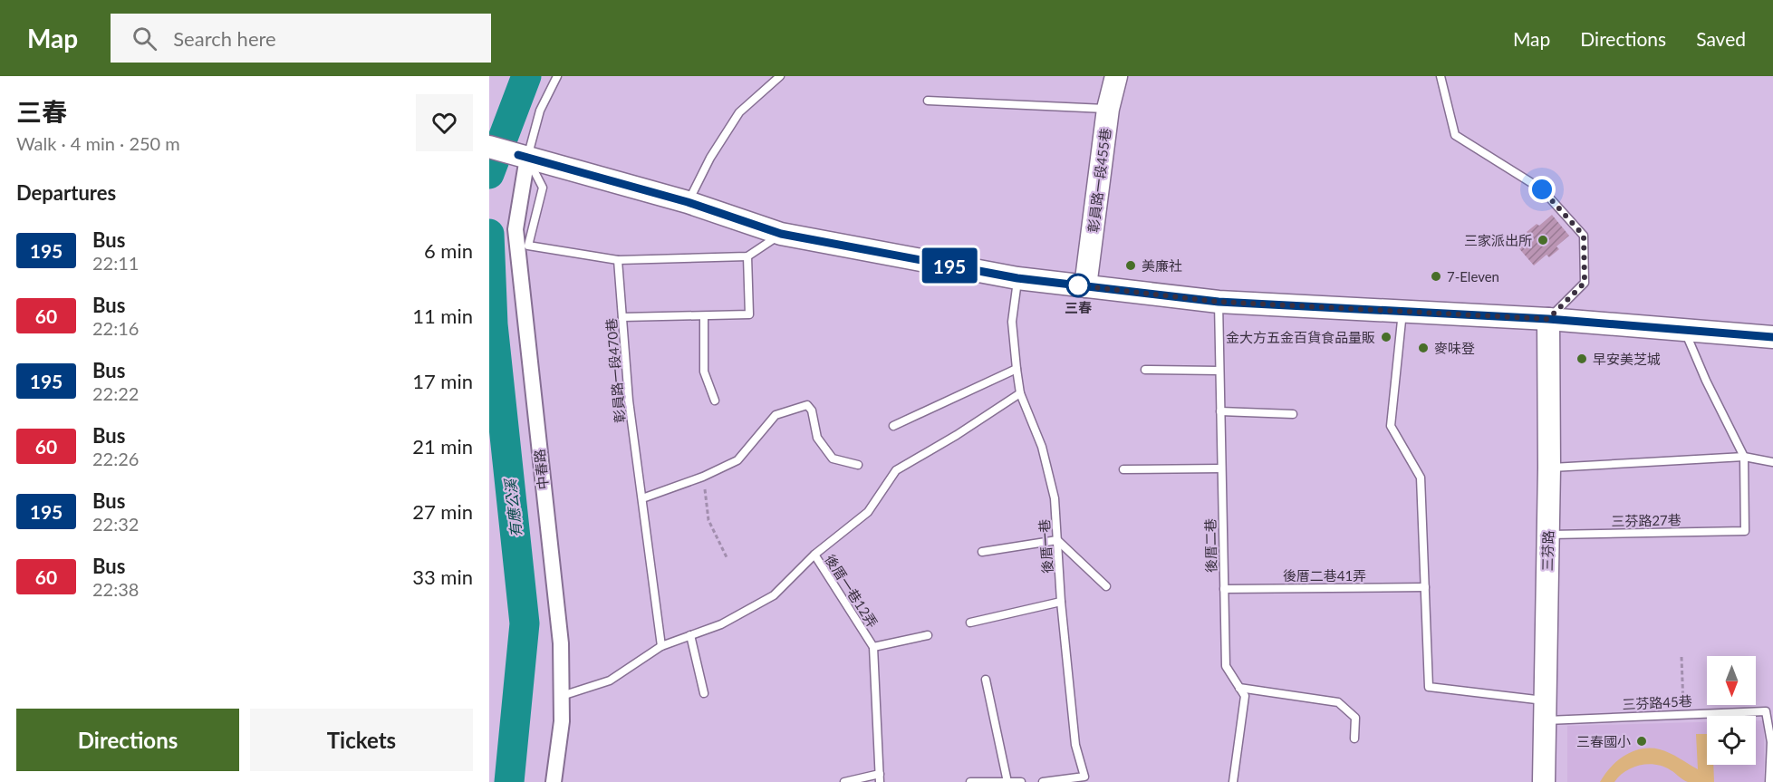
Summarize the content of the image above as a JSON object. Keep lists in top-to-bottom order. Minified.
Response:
{"streets":{"main road":["彰員路一段455巷","三芬路"],"street":["中春路"],"lane":["彰員路一段470巷","三芬路27巷","後厝二巷","後厝一巷","後厝二巷41弄","後厝一巷12弄","三芬路45巷"]},"crossings":[["三芬路27巷","三芬路"],["後厝二巷","後厝二巷41弄"],["後厝一巷","後厝一巷12弄"],["三芬路","三芬路45巷"],["後厝二巷41弄","三芬路45巷"]],"water":["有應公溪"],"places":["三家派出所","美廉社","7-Eleven","三春","金大方五金百貨食品量販","麥味登","早安美芝城","三春國小"],"lines":["bus line 195"],"north":"bottom","page":{"header":"Map","search":"Search here","nav":["Map","Directions","Saved"],"heading":[["三春","Walk · 4 min · 250 m"],"Departures"],"on_map":"195","list":[{"mark":"195","name":"Bus","note":"22:11","value":"6 min"},{"mark":"60","name":"Bus","note":"22:16","value":"11 min"},{"mark":"195","name":"Bus","note":"22:22","value":"17 min"},{"mark":"60","name":"Bus","note":"22:26","value":"21 min"},{"mark":"195","name":"Bus","note":"22:32","value":"27 min"},{"mark":"60","name":"Bus","note":"22:38","value":"33 min"}],"buttons":["Directions","Tickets"]}}
